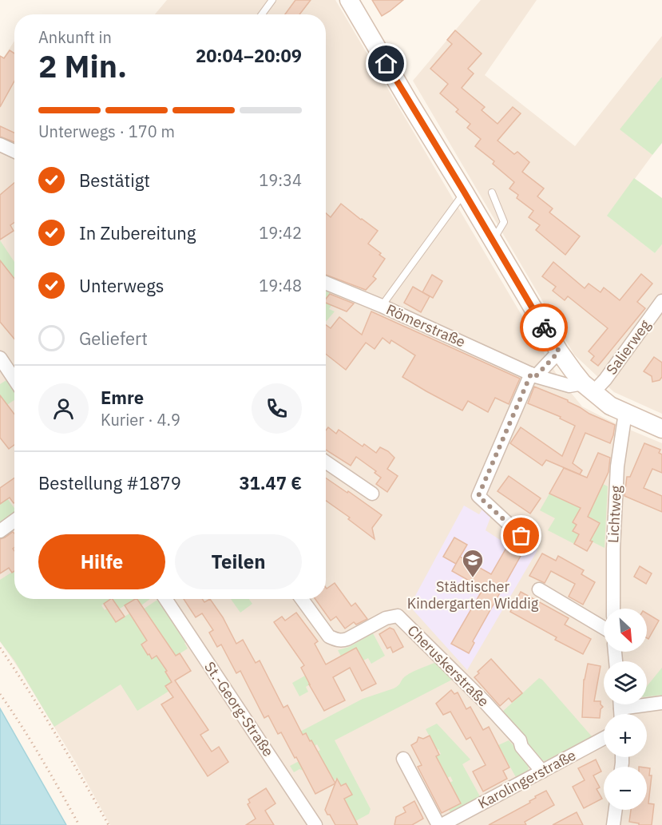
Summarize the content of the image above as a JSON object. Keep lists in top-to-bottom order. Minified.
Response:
{"streets":{"street":["Römerstraße","Salierweg","Lichtweg","Cheruskerstraße","St.-Georg-Straße","Karolingerstraße"]},"crossings":[["Römerstraße","Salierweg"],["Cheruskerstraße","Karolingerstraße"]],"places":{"school or university":["Städtischer Kindergarten Widdig"]},"north":"bottom right","page":{"heading":["2 Min.","Ankunft in","20:04–20:09"],"panel":["Emre","Kurier · 4.9","Bestellung #1879","31.47 €"],"bar":"Unterwegs · 170 m","list":[["Bestätigt","19:34"],["In Zubereitung","19:42"],["Unterwegs","19:48"],"Geliefert"],"buttons":["Hilfe","Teilen"],"map_buttons":["+","−"]}}
